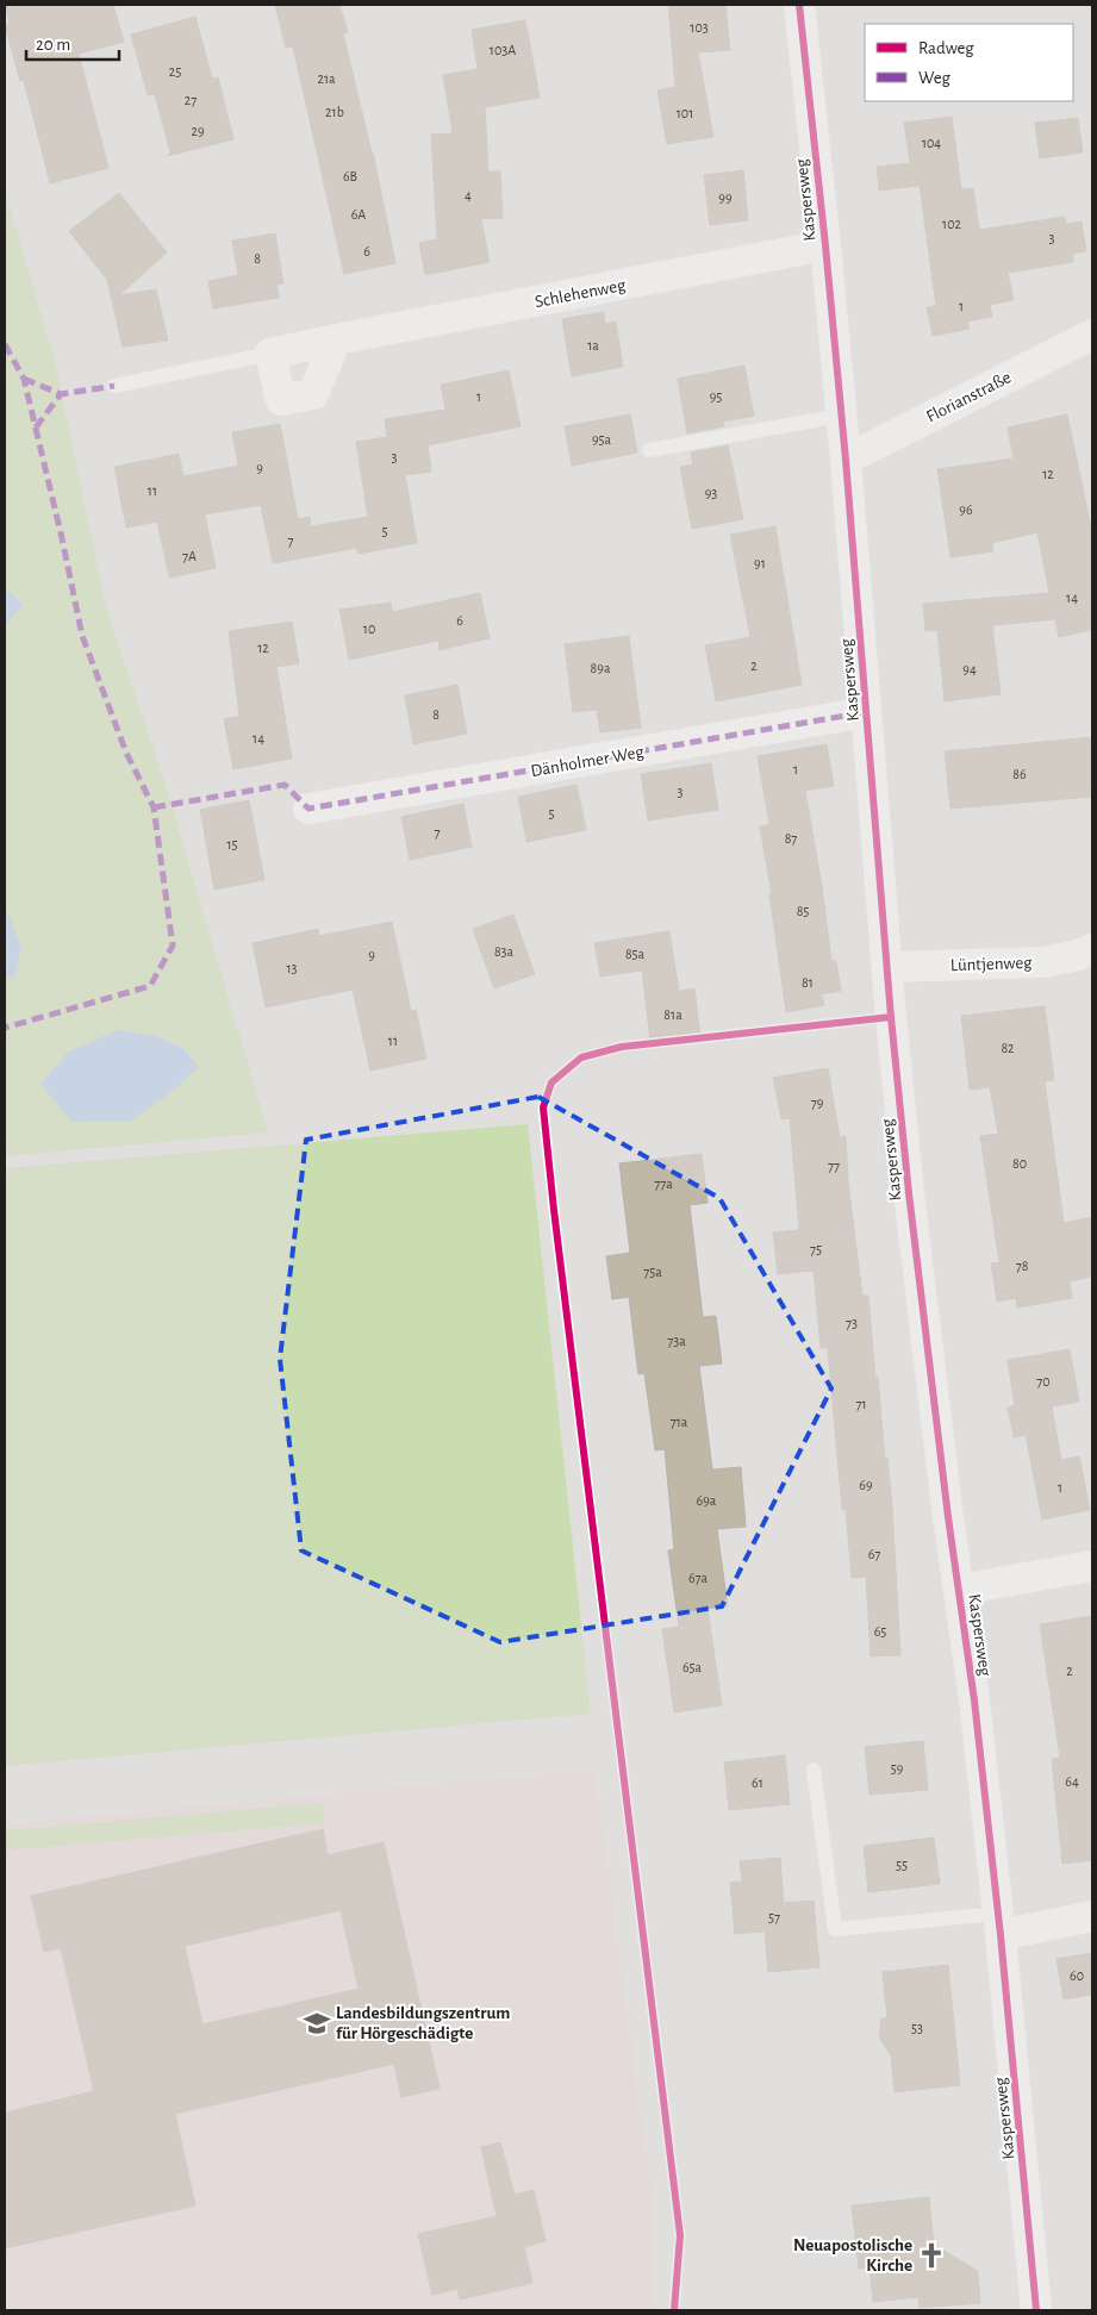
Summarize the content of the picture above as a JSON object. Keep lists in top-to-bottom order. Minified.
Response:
{"streets":{"street":["Kaspersweg","Schlehenweg","Florianstraße","Dänholmer Weg","Lüntjenweg"]},"crossings":[["Kaspersweg","Schlehenweg"],["Kaspersweg","Florianstraße"],["Kaspersweg","Dänholmer Weg"],["Kaspersweg","Lüntjenweg"]],"places":{"school or university":["Landesbildungszentrum für Hörgeschädigte"],"church":["Neuapostolische Kirche"]},"house_numbers":["103","103A","25","21a","27","21b","101","29","104","6B","4","99","6A","102","3","6","8","1","1a","1","95","95a","3","9","12","11","93","96","5","7","7A","91","14","6","10","12","2","89a","94","8","14","1","86","3","5","7","87","15","85","83a","85a","9","13","81","81a","11","82","79","80","77","77a","75","78","75a","73","73a","70","71","71a","69","1","69a","67","67a","65","65a","2","59","64","61","55","57","60","53"],"legend":["Radweg","Weg"],"scale_bar":"20 m"}
